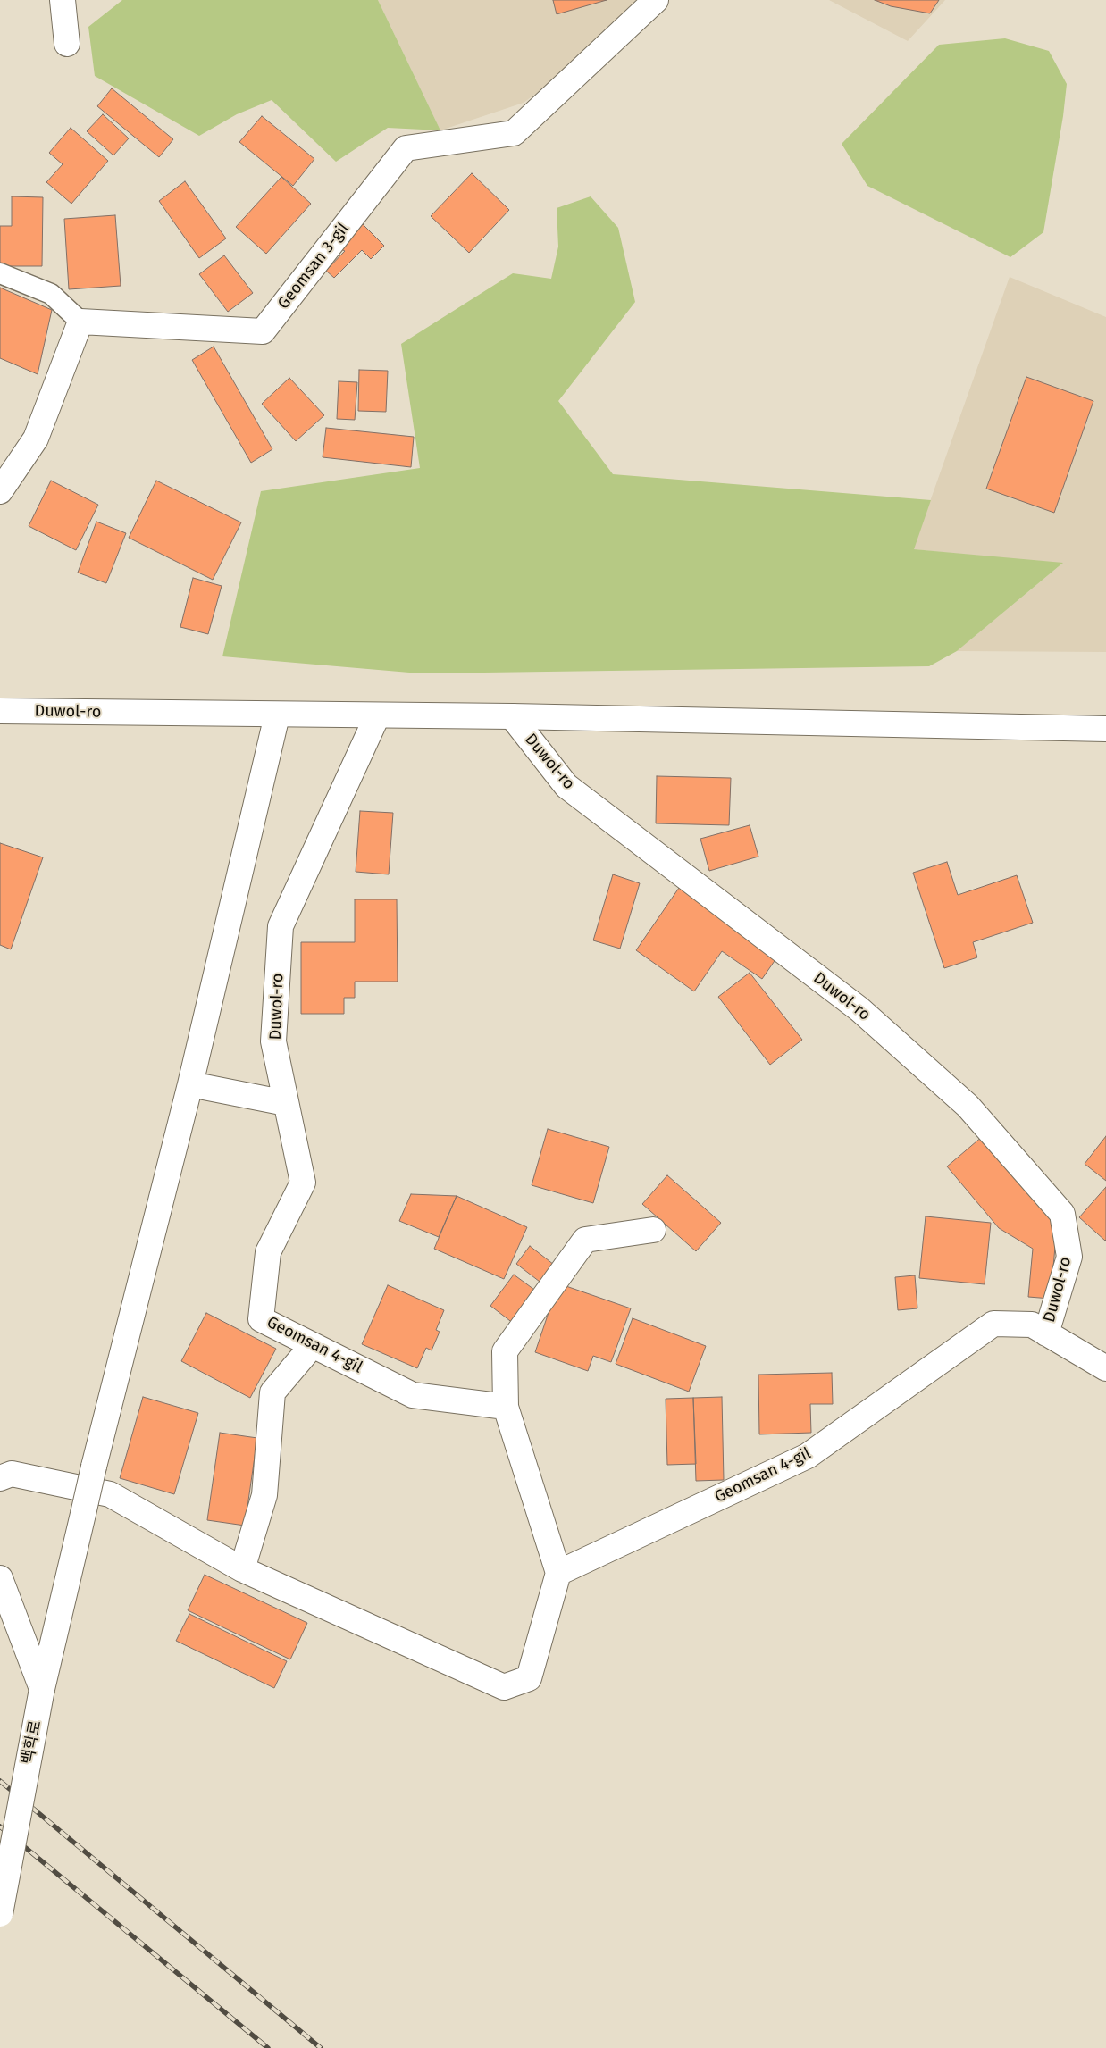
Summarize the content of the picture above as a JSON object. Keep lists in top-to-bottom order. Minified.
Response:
{"streets":{"street":["Geomsan 3-gil","Duwol-ro","Geomsan 4-gil","백학로"]},"crossings":[["Duwol-ro","Geomsan 4-gil"],["Duwol-ro","백학로"]]}
